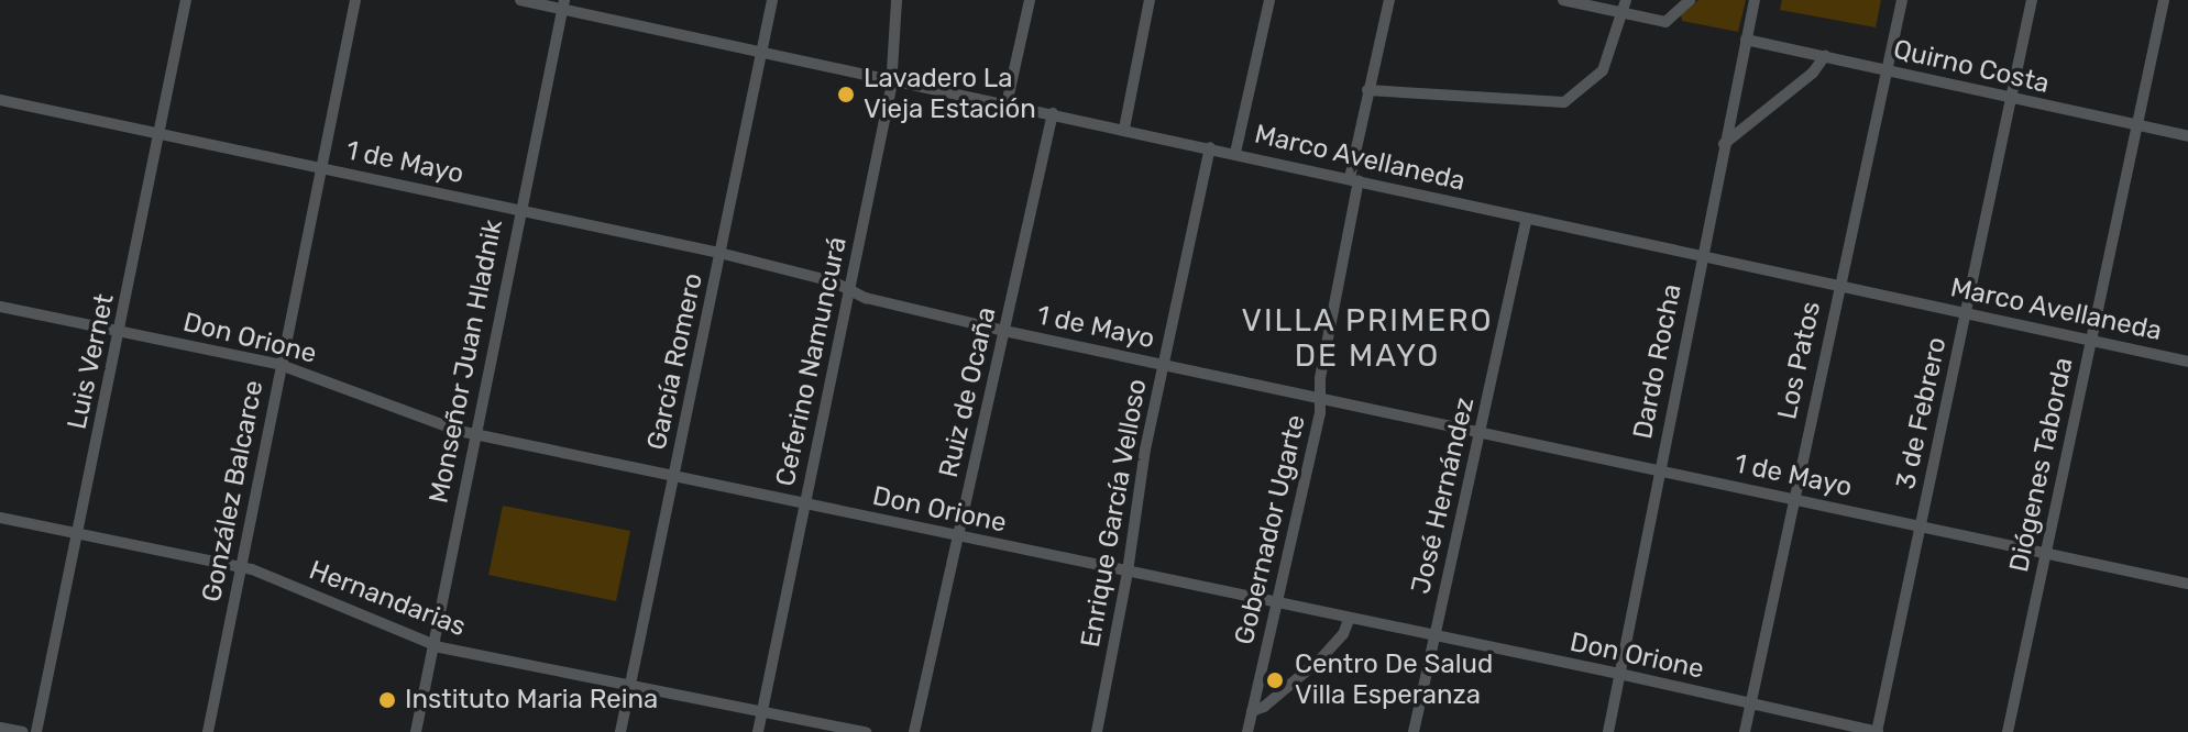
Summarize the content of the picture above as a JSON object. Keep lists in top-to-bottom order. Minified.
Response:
{"streets":{"street":["Quirno Costa","Marco Avellaneda","1 de Mayo","Don Orione","Los Patos","Luis Vernet","Monseñor Juan Hladnik","García Romero","Ceferino Namuncurá","Dardo Rocha","Ruiz de Ocaña","3 de Febrero","Diógenes Taborda","González Balcarce","José Hernández","Enrique García Velloso","Gobernador Ugarte","Hernandarias"]},"crossings":[["Quirno Costa","Los Patos"],["Quirno Costa","Dardo Rocha"],["Quirno Costa","3 de Febrero"],["Quirno Costa","Diógenes Taborda"],["Marco Avellaneda","Los Patos"],["Marco Avellaneda","Monseñor Juan Hladnik"],["Marco Avellaneda","García Romero"],["Marco Avellaneda","Ceferino Namuncurá"],["Marco Avellaneda","Dardo Rocha"],["Marco Avellaneda","Ruiz de Ocaña"],["Marco Avellaneda","3 de Febrero"],["Marco Avellaneda","Diógenes Taborda"],["Marco Avellaneda","José Hernández"],["Marco Avellaneda","Enrique García Velloso"],["Marco Avellaneda","Gobernador Ugarte"],["1 de Mayo","Los Patos"],["1 de Mayo","Luis Vernet"],["1 de Mayo","Monseñor Juan Hladnik"],["1 de Mayo","García Romero"],["1 de Mayo","Ceferino Namuncurá"],["1 de Mayo","Dardo Rocha"],["1 de Mayo","Ruiz de Ocaña"],["1 de Mayo","3 de Febrero"],["1 de Mayo","Diógenes Taborda"],["1 de Mayo","González Balcarce"],["1 de Mayo","José Hernández"],["1 de Mayo","Enrique García Velloso"],["1 de Mayo","Gobernador Ugarte"],["Don Orione","Los Patos"],["Don Orione","Luis Vernet"],["Don Orione","Monseñor Juan Hladnik"],["Don Orione","García Romero"],["Don Orione","Ceferino Namuncurá"],["Don Orione","Dardo Rocha"],["Don Orione","Ruiz de Ocaña"],["Don Orione","3 de Febrero"],["Don Orione","González Balcarce"],["Don Orione","José Hernández"],["Don Orione","Enrique García Velloso"],["Don Orione","Gobernador Ugarte"],["Luis Vernet","Hernandarias"],["Monseñor Juan Hladnik","Hernandarias"],["García Romero","Hernandarias"],["Ceferino Namuncurá","Hernandarias"],["González Balcarce","Hernandarias"]],"districts":["VILLA PRIMERO DE MAYO"],"places":["Lavadero La Vieja Estación","Centro De Salud Villa Esperanza","Instituto Maria Reina"]}
